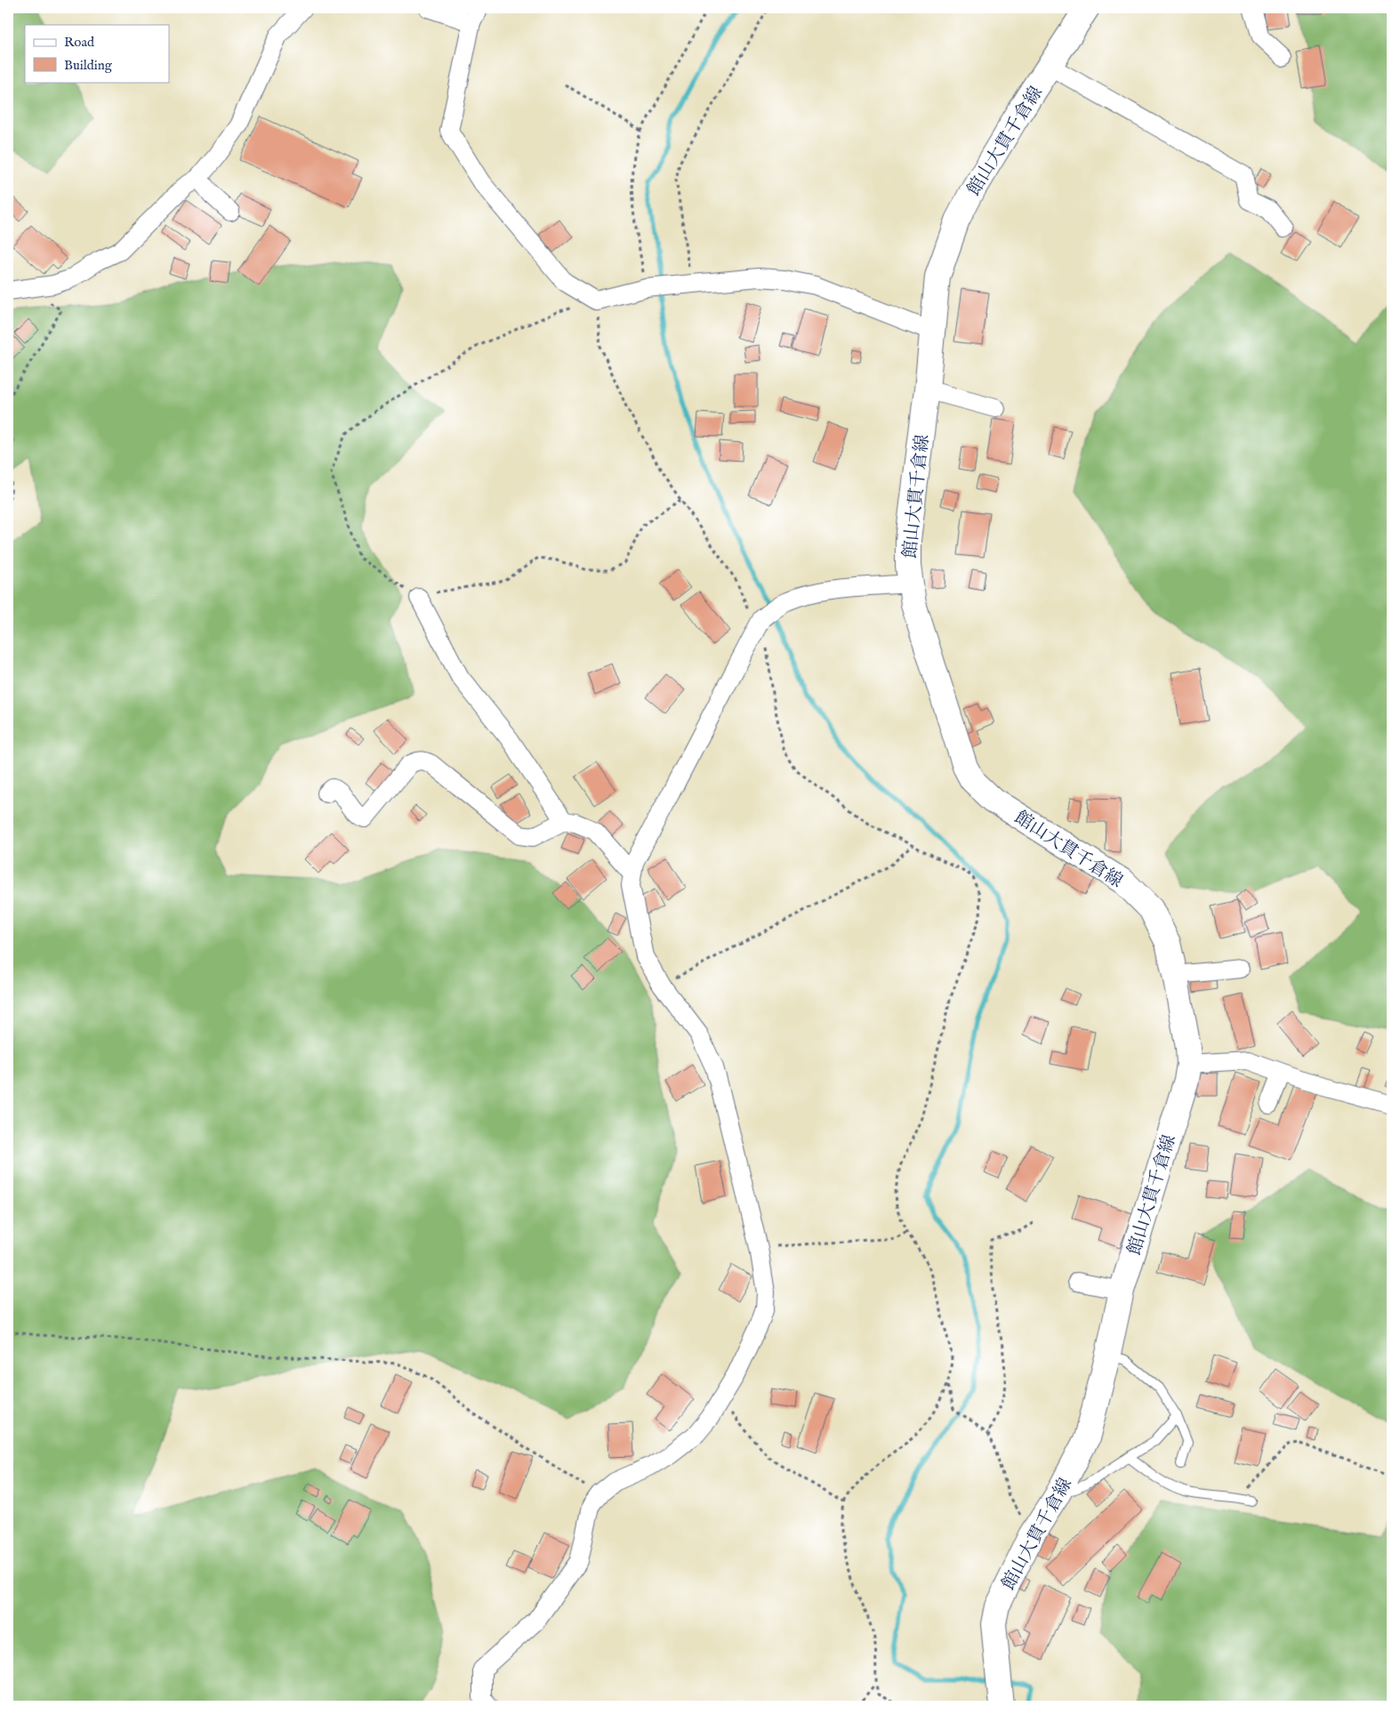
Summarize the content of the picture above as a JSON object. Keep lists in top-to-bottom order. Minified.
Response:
{"streets":{"main road":["館山大貫千倉線"]},"legend":["Road","Building"]}
